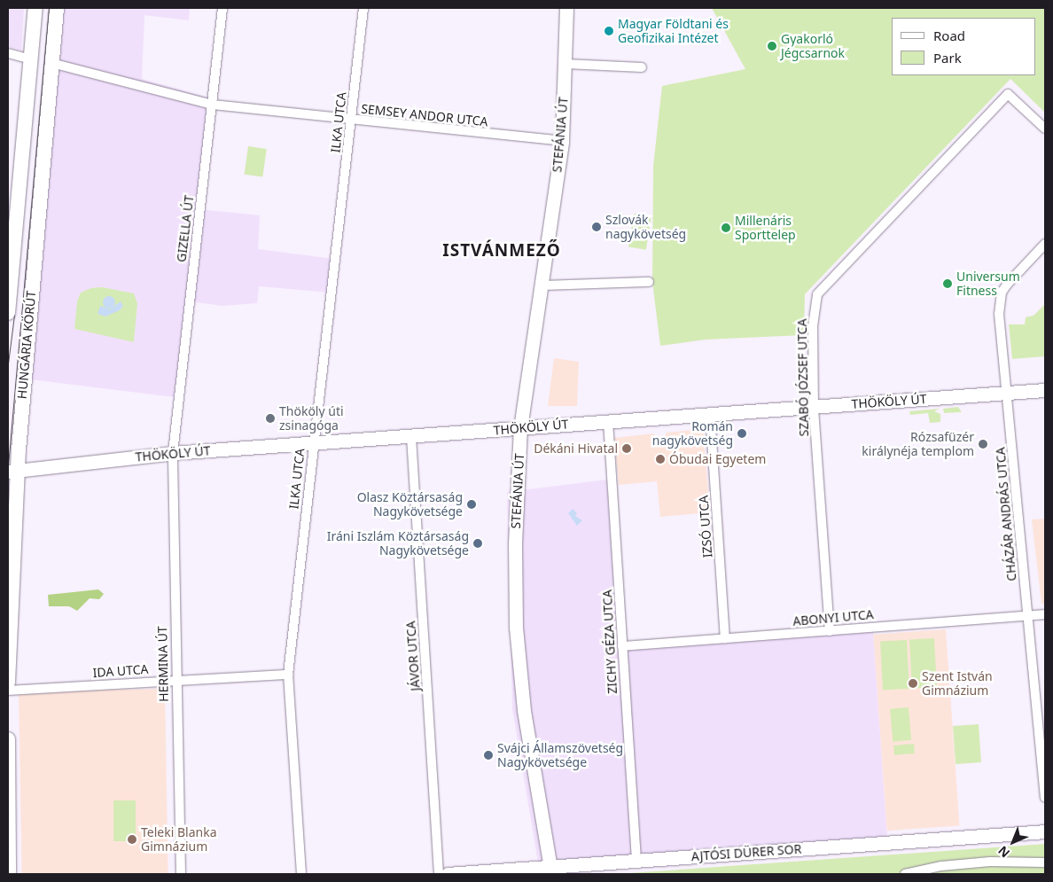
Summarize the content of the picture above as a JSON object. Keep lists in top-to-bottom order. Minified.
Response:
{"streets":{"main road":["HUNGÁRIA KÖRÚT"],"street":["SEMSEY ANDOR UTCA","ILKA UTCA","STEFÁNIA ÚT","GIZELLA ÚT","SZABÓ JÓZSEF UTCA","THÖKÖLY ÚT","CHÁZÁR ANDRÁS UTCA","IZSÓ UTCA","ABONYI UTCA","ZICHY GÉZA UTCA","JÁVOR UTCA","HERMINA ÚT","IDA UTCA","AJTÓSI DÜRER SOR"]},"crossings":[["SEMSEY ANDOR UTCA","ILKA UTCA"],["SEMSEY ANDOR UTCA","STEFÁNIA ÚT"],["SEMSEY ANDOR UTCA","GIZELLA ÚT"],["SEMSEY ANDOR UTCA","HUNGÁRIA KÖRÚT"],["ILKA UTCA","THÖKÖLY ÚT"],["ILKA UTCA","IDA UTCA"],["STEFÁNIA ÚT","THÖKÖLY ÚT"],["STEFÁNIA ÚT","AJTÓSI DÜRER SOR"],["GIZELLA ÚT","THÖKÖLY ÚT"],["GIZELLA ÚT","HERMINA ÚT"],["HUNGÁRIA KÖRÚT","THÖKÖLY ÚT"],["SZABÓ JÓZSEF UTCA","THÖKÖLY ÚT"],["SZABÓ JÓZSEF UTCA","ABONYI UTCA"],["THÖKÖLY ÚT","CHÁZÁR ANDRÁS UTCA"],["THÖKÖLY ÚT","IZSÓ UTCA"],["THÖKÖLY ÚT","ZICHY GÉZA UTCA"],["THÖKÖLY ÚT","JÁVOR UTCA"],["THÖKÖLY ÚT","HERMINA ÚT"],["CHÁZÁR ANDRÁS UTCA","ABONYI UTCA"],["IZSÓ UTCA","ABONYI UTCA"],["ABONYI UTCA","ZICHY GÉZA UTCA"],["ZICHY GÉZA UTCA","AJTÓSI DÜRER SOR"],["HERMINA ÚT","IDA UTCA"]],"districts":["ISTVÁNMEZŐ"],"places":["Magyar Földtani és Geofizikai Intézet","Gyakorló Jégcsarnok","Szlovák nagykövetség","Millenáris Sporttelep","Universum Fitness","Thököly úti zsinagóga","Román nagykövetség","Rózsafüzér királynéja templom","Dékáni Hivatal","Óbudai Egyetem","Olasz Köztársaság Nagykövetsége","Iráni Iszlám Köztársaság Nagykövetsége","Szent István Gimnázium","Svájci Államszövetség Nagykövetsége","Teleki Blanka Gimnázium"],"legend":["Road","Park"],"north":"bottom left"}
